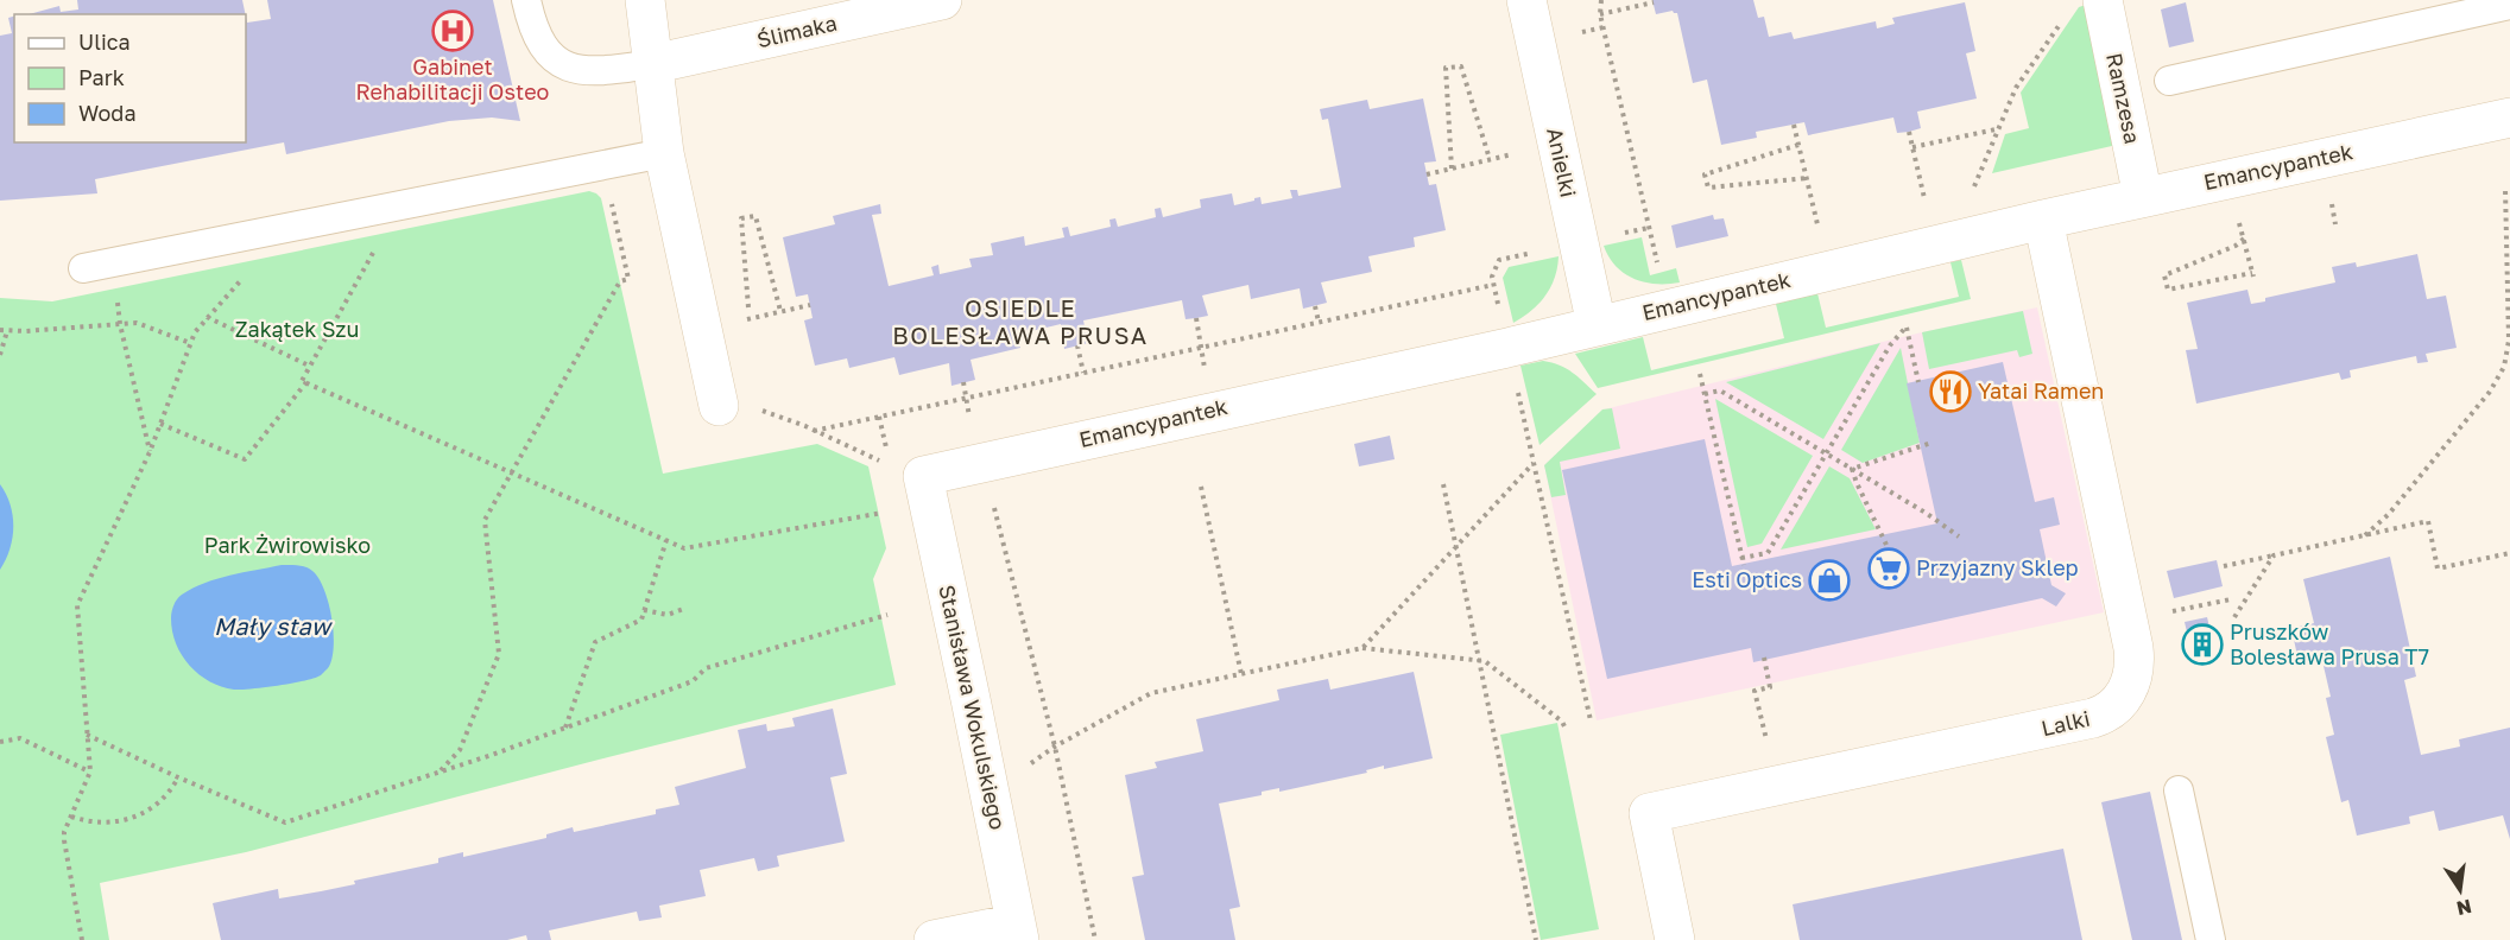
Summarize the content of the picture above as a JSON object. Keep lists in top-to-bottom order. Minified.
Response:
{"streets":{"street":["Ślimaka","Ramzesa","Anielki","Emancypantek","Stanisława Wokulskiego","Lalki"]},"crossings":[["Ramzesa","Emancypantek"],["Anielki","Emancypantek"],["Emancypantek","Stanisława Wokulskiego"],["Emancypantek","Lalki"]],"districts":["OSIEDLE BOLESŁAWA PRUSA"],"water":["Mały staw"],"parks":["Zakątek Szu","Park Żwirowisko"],"places":{"hospital":["Gabinet Rehabilitacji Osteo"],"restaurant":["Yatai Ramen"],"supermarket":["Przyjazny Sklep"],"shop":["Esti Optics"],"building":["Pruszków Bolesława Prusa T7"]},"legend":["Ulica","Park","Woda"],"north":"bottom"}
